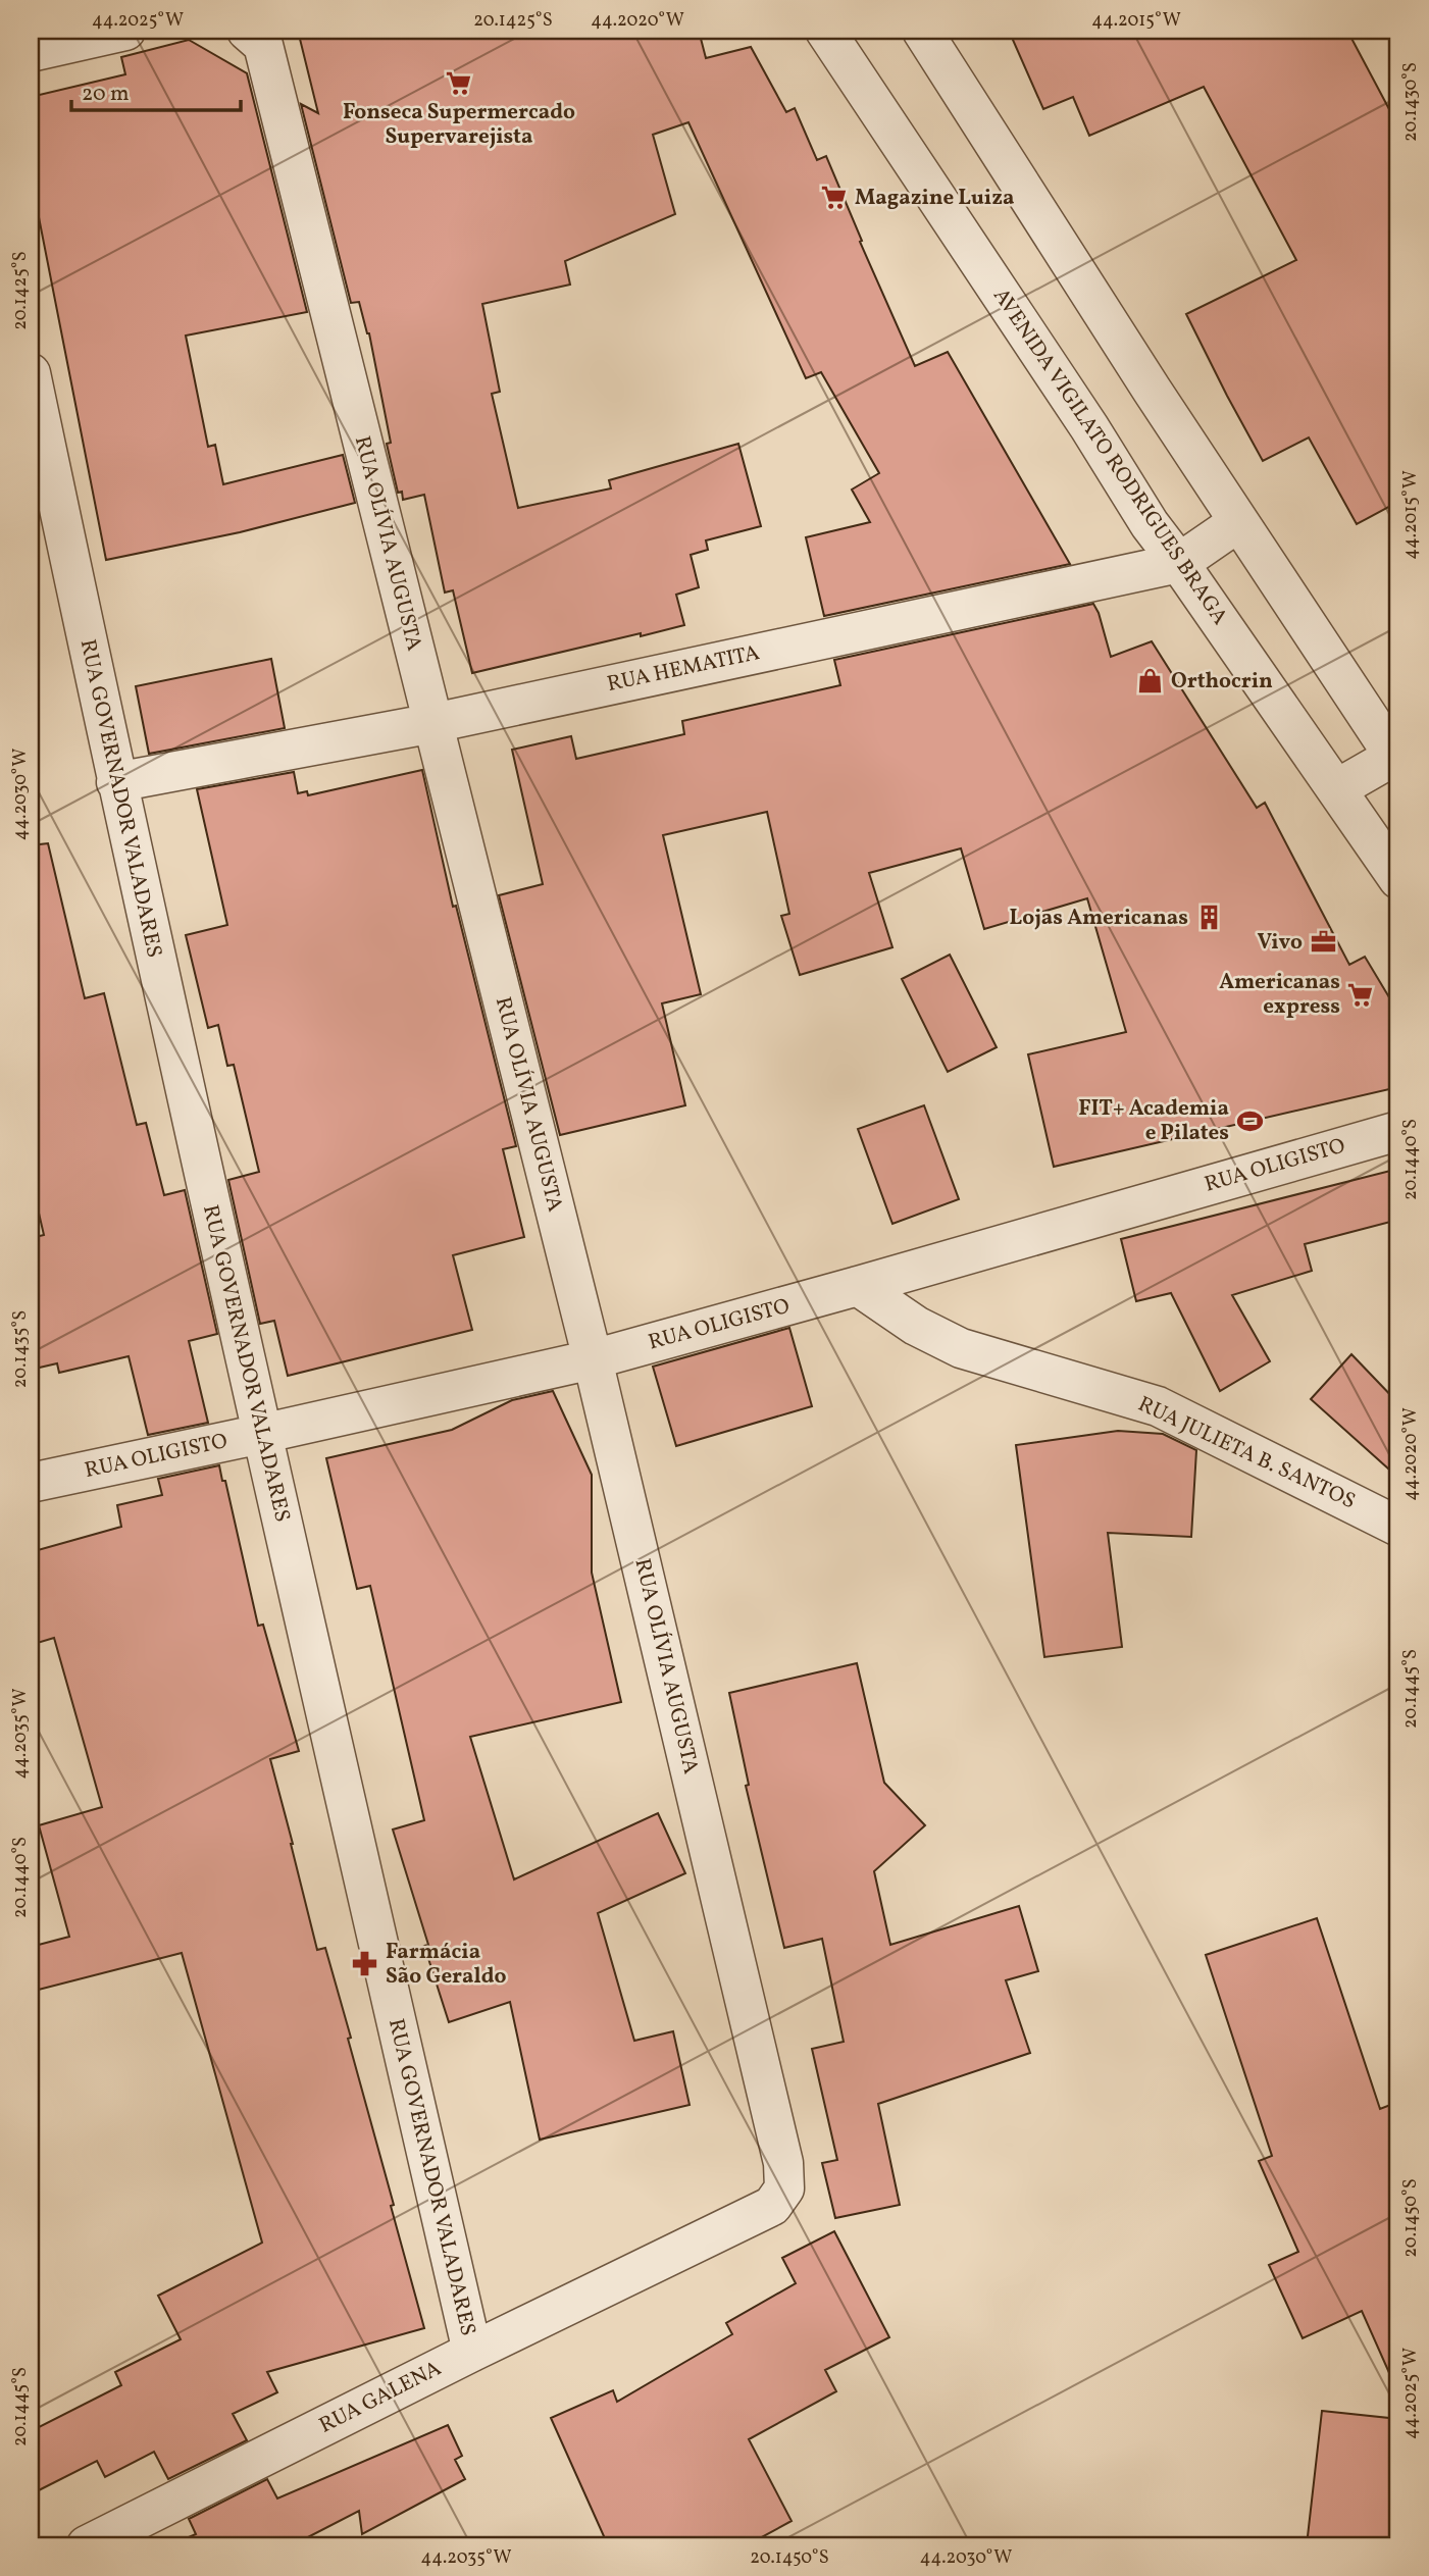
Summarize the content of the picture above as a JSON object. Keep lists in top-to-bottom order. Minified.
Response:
{"streets":{"street":["AVENIDA VIGILATO RODRIGUES BRAGA","RUA OLÍVIA AUGUSTA","RUA HEMATITA","RUA GOVERNADOR VALADARES","RUA OLIGISTO","RUA JULIETA B. SANTOS","RUA GALENA"]},"crossings":[["AVENIDA VIGILATO RODRIGUES BRAGA","RUA HEMATITA"],["RUA OLÍVIA AUGUSTA","RUA HEMATITA"],["RUA OLÍVIA AUGUSTA","RUA OLIGISTO"],["RUA OLÍVIA AUGUSTA","RUA GALENA"],["RUA HEMATITA","RUA GOVERNADOR VALADARES"],["RUA GOVERNADOR VALADARES","RUA OLIGISTO"],["RUA GOVERNADOR VALADARES","RUA GALENA"],["RUA OLIGISTO","RUA JULIETA B. SANTOS"]],"places":{"supermarket":["Fonseca Supermercado Supervarejista","Magazine Luiza","Americanas express"],"shop":["Orthocrin"],"building":["Lojas Americanas"],"office":["Vivo"],"sports":["FIT+ Academia e Pilates"],"pharmacy":["Farmácia São Geraldo"]},"scale_bar":"20 m","coordinates":["44.2025°W","20.1425°S","44.2020°W","44.2015°W","20.1430°S","44.2030°W","20.1440°S","20.1435°S","20.1445°S","44.2035°W","20.1450°S"]}
